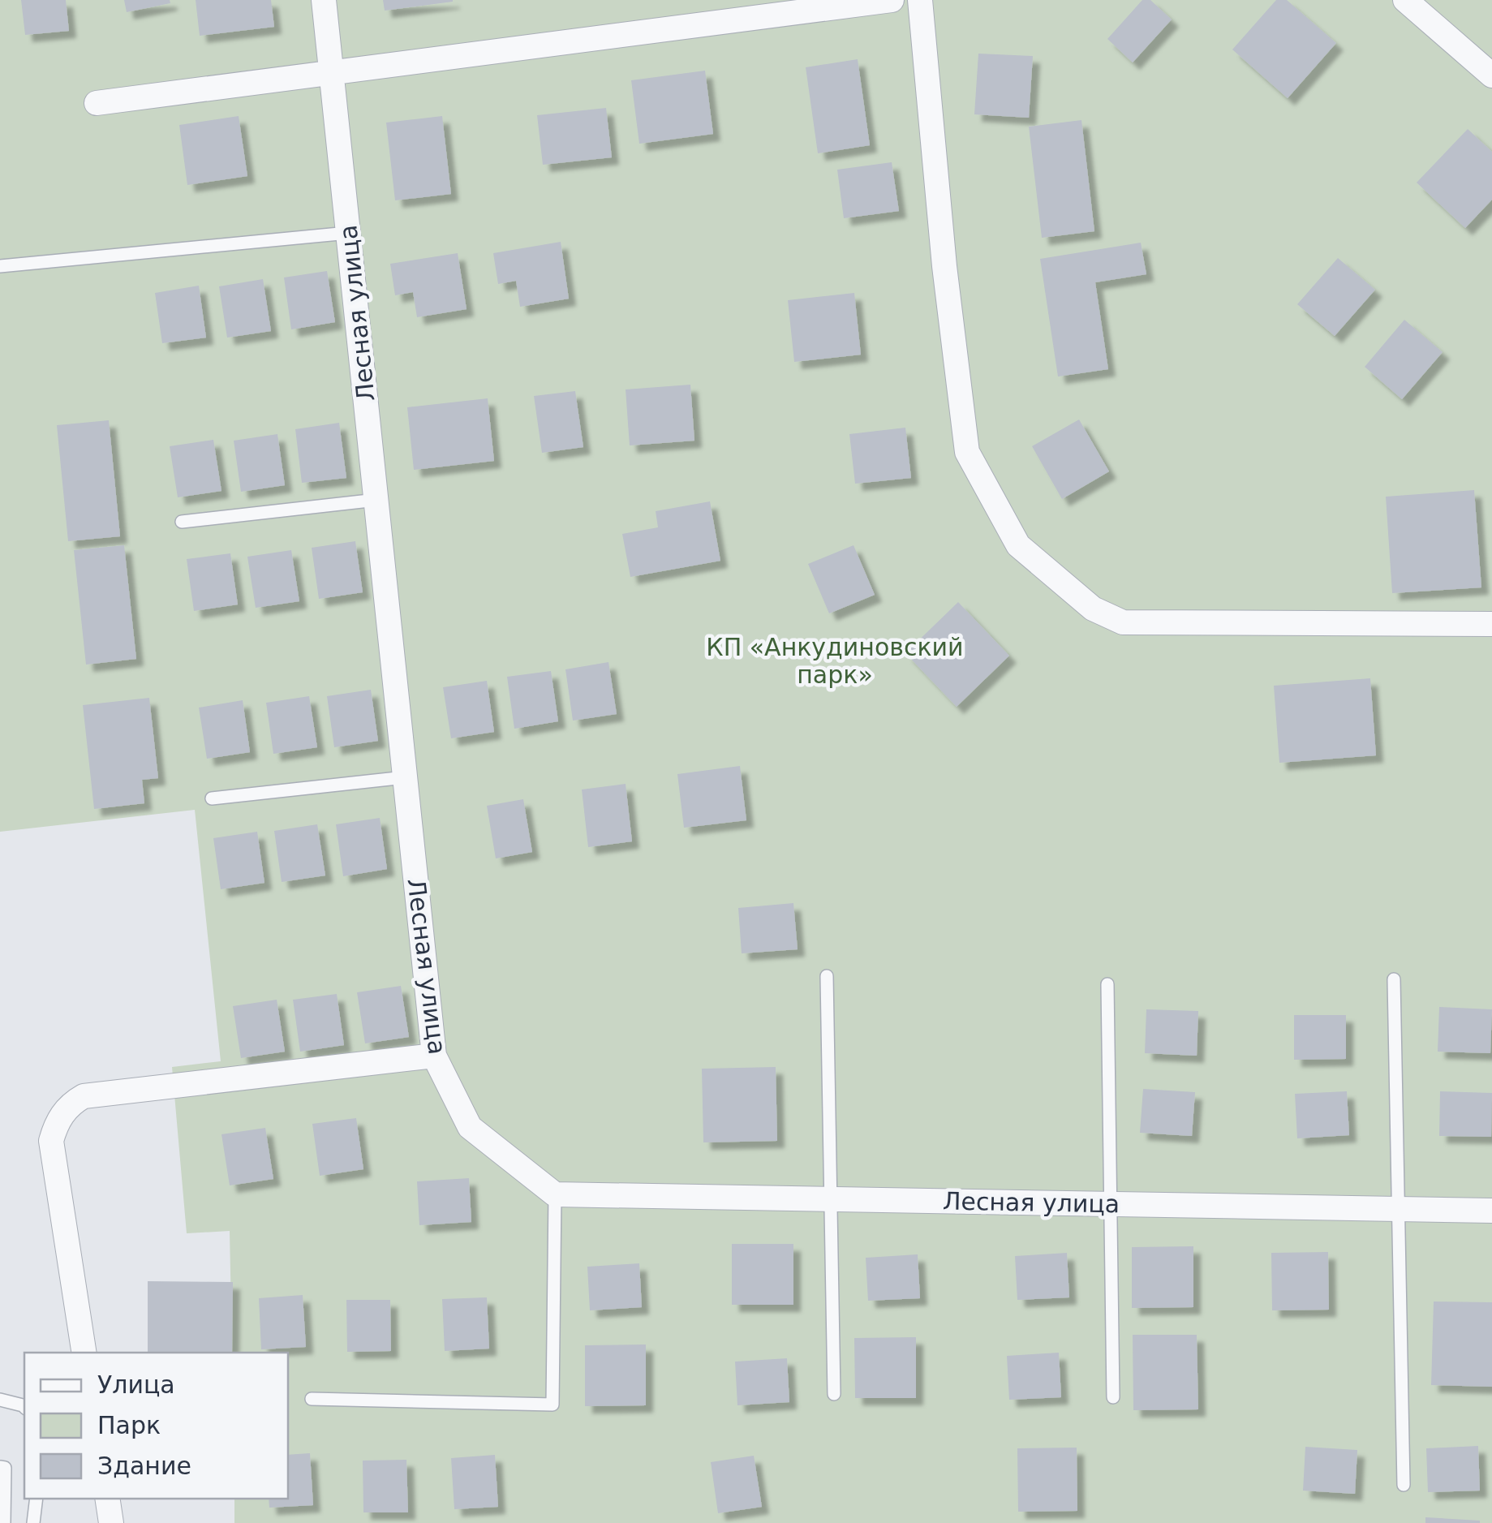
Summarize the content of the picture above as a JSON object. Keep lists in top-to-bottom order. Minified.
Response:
{"streets":{"street":["Лесная улица"]},"parks":["КП «Анкудиновский парк»"],"legend":["Улица","Парк","Здание"]}
